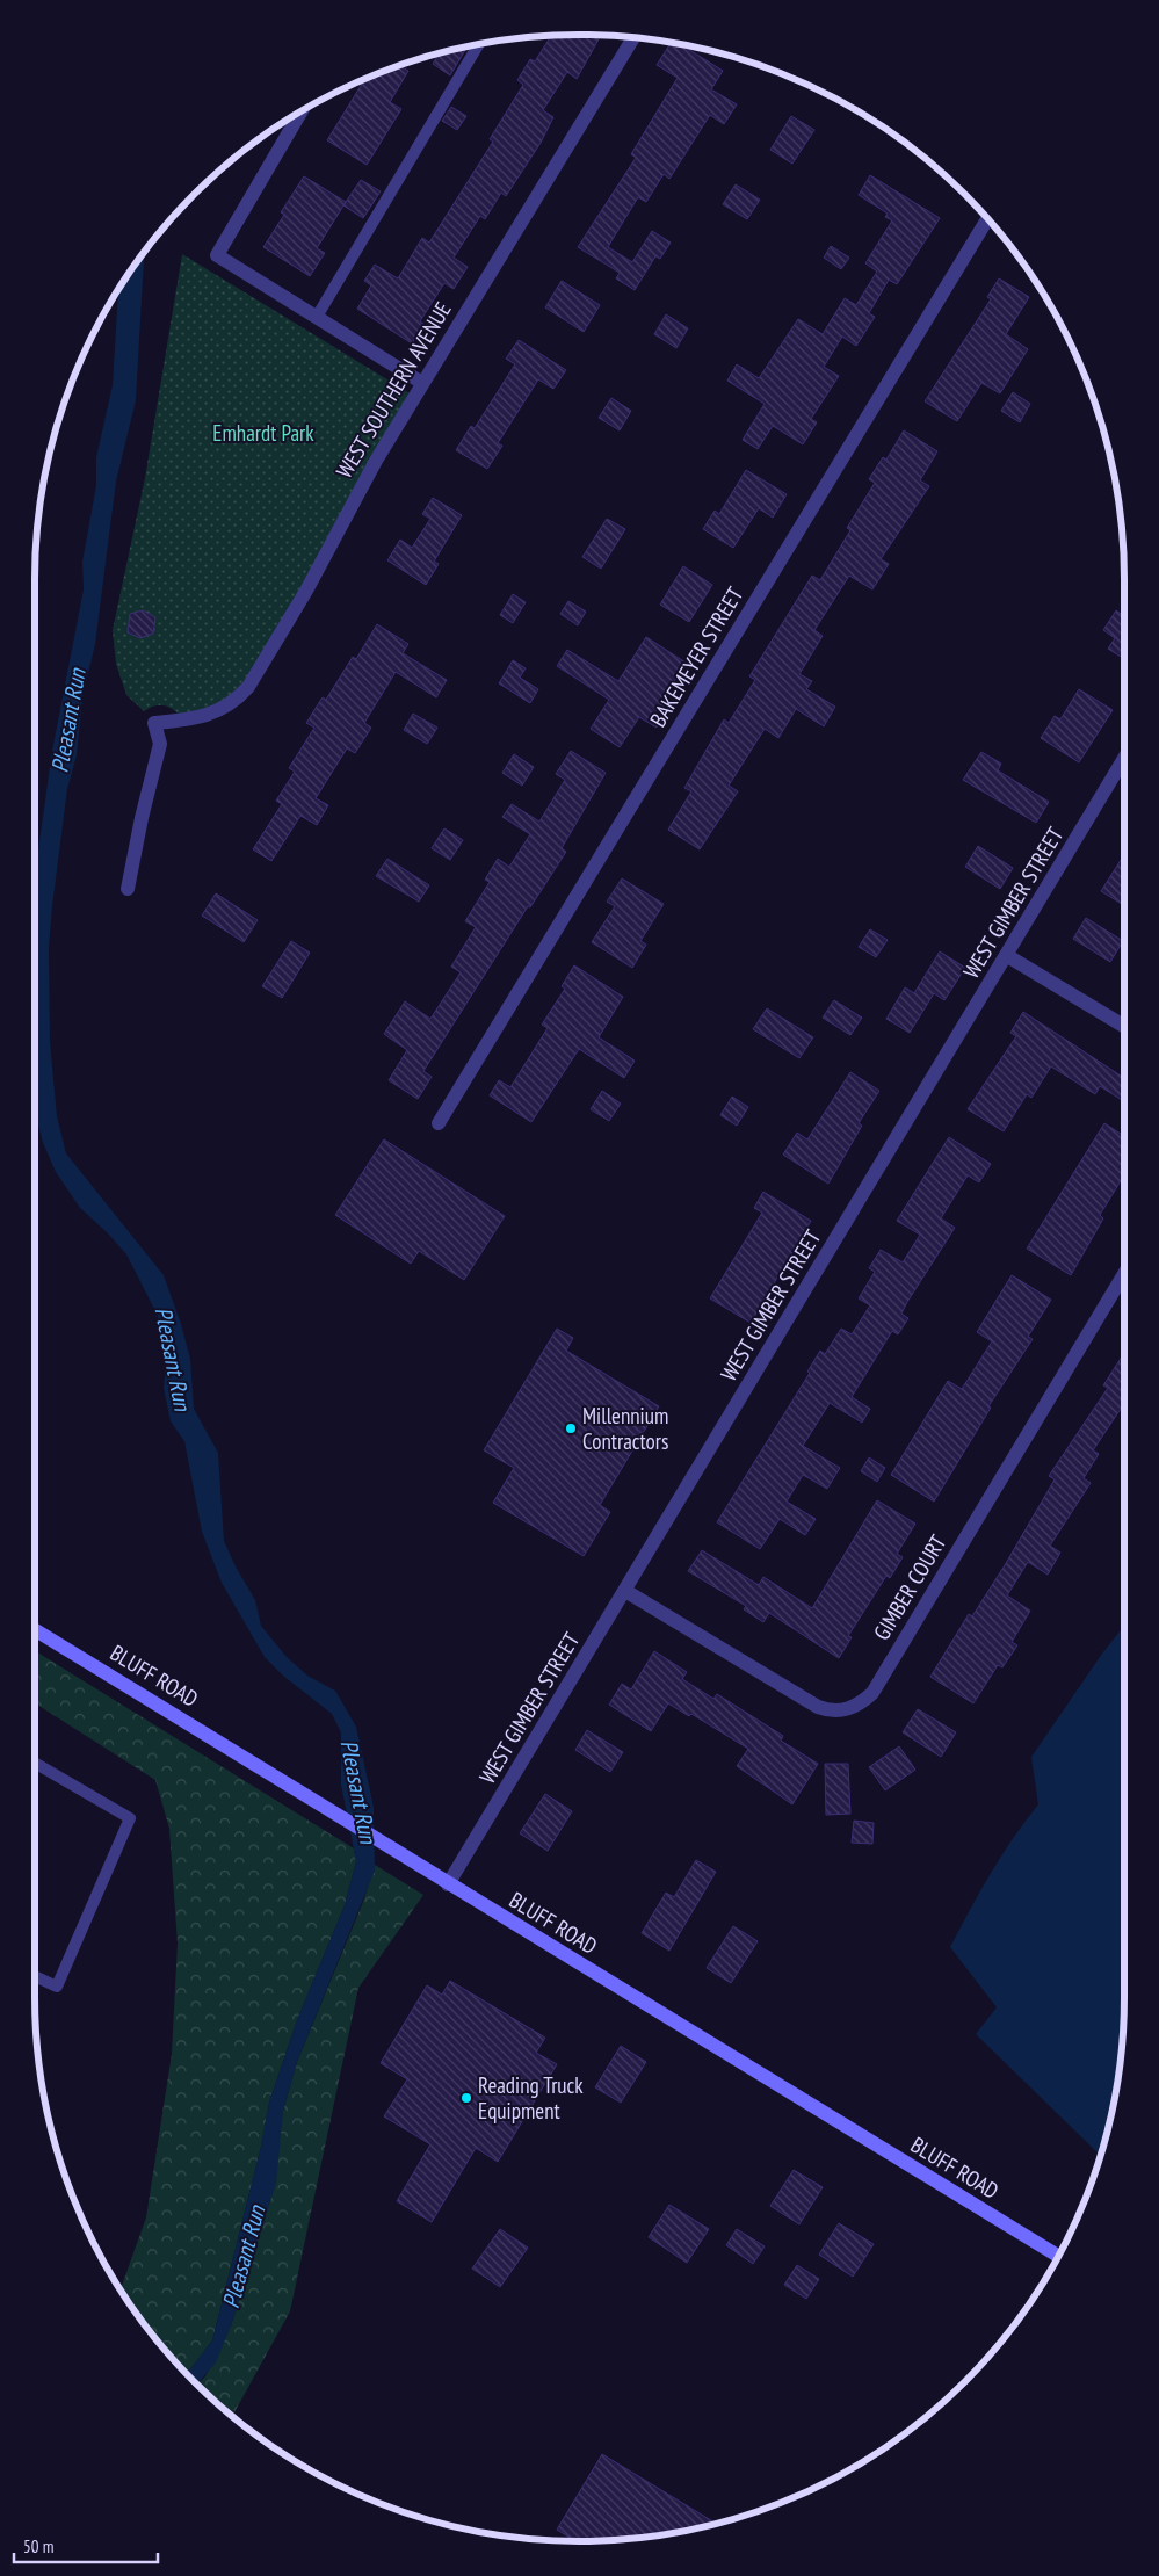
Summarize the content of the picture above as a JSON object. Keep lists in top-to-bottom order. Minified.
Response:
{"streets":{"main road":["BLUFF ROAD"],"street":["WEST SOUTHERN AVENUE","BAKEMEYER STREET","WEST GIMBER STREET","GIMBER COURT"]},"crossings":[["WEST GIMBER STREET","GIMBER COURT"],["WEST GIMBER STREET","BLUFF ROAD"]],"water":["Pleasant Run"],"parks":["Emhardt Park"],"places":["Millennium Contractors","Reading Truck Equipment"],"scale_bar":"50 m"}
